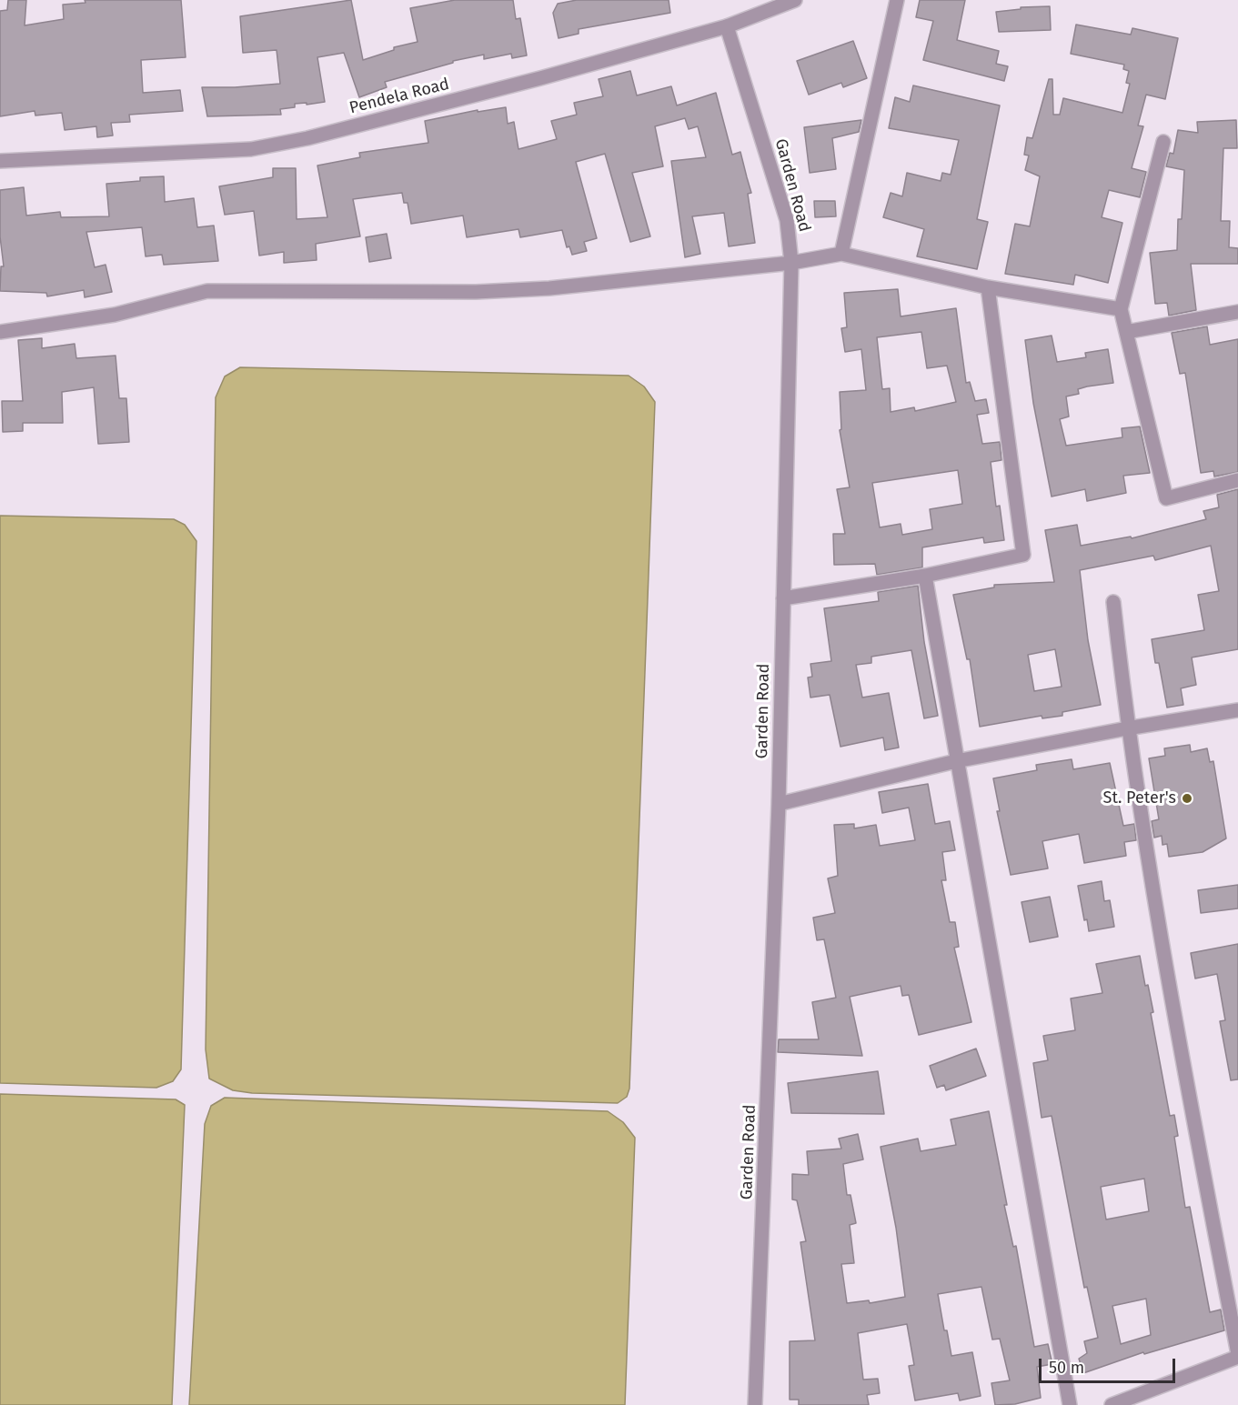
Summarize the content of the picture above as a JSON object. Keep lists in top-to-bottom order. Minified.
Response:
{"streets":{"street":["Pendela Road","Garden Road"]},"crossings":[["Pendela Road","Garden Road"]],"places":["St. Peter's"],"scale_bar":"50 m"}
